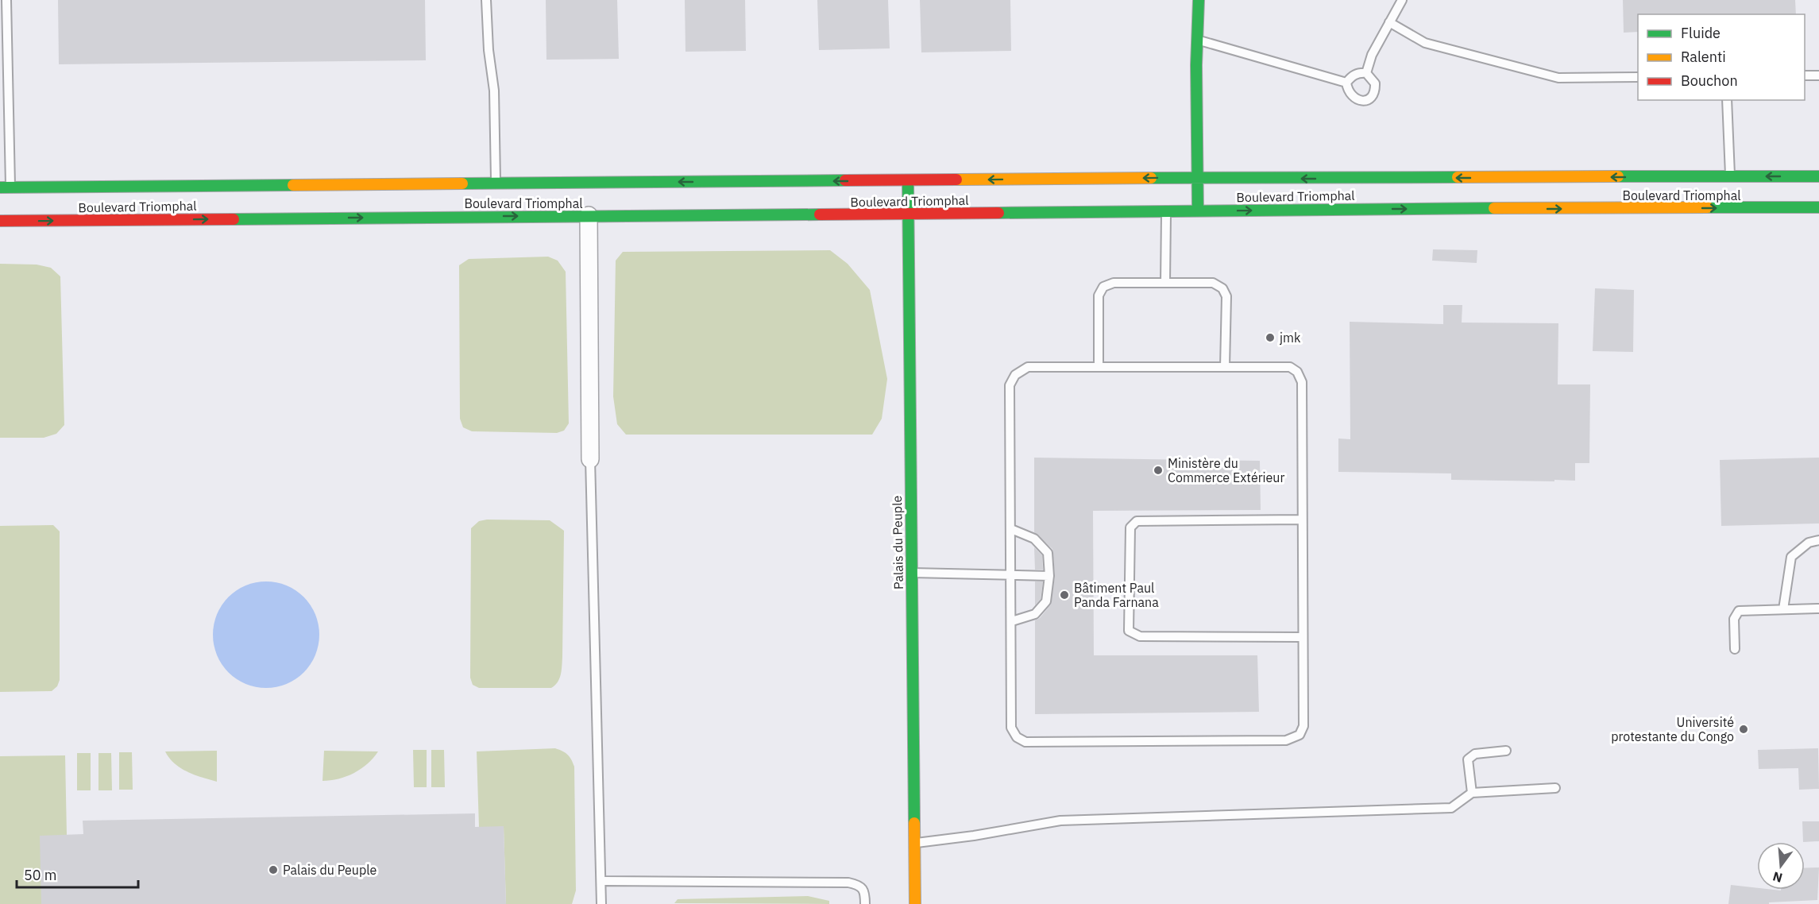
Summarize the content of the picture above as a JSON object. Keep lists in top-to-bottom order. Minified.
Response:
{"streets":{"main road":["Boulevard Triomphal","Palais du Peuple"]},"crossings":[["Boulevard Triomphal","Palais du Peuple"]],"places":["jmk","Ministère du Commerce Extérieur","Bâtiment Paul Panda Farnana","Université protestante du Congo","Palais du Peuple"],"legend":["Fluide","Ralenti","Bouchon"],"scale_bar":"50 m","north":"bottom"}
